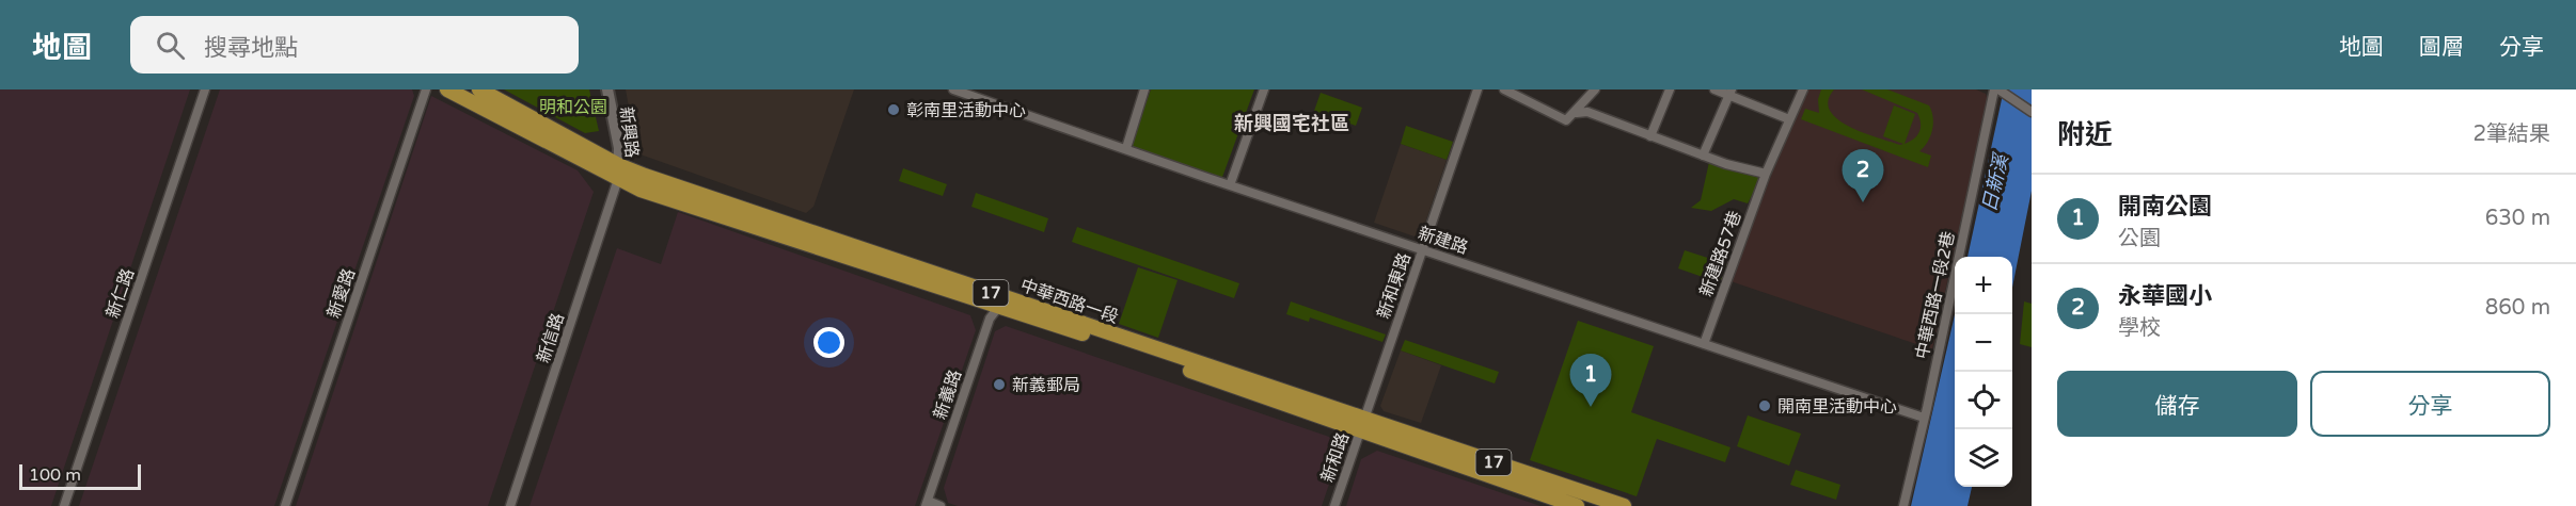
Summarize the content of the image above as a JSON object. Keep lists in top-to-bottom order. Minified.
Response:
{"streets":{"main road":["17","中華西路一段"],"street":["新興路","新建路","新建路57巷","新和東路","新仁路","新愛路","中華西路一段2巷","新信路","新義路","新和路"]},"crossings":[["新興路","中華西路一段"],["新興路","新信路"],["新建路","新建路57巷"],["新建路","新和東路"],["新建路","中華西路一段2巷"],["新和東路","中華西路一段"],["新和東路","新和路"],["中華西路一段","新信路"],["中華西路一段","新義路"],["中華西路一段","新和路"]],"districts":["新興國宅社區"],"water":["日新溪"],"parks":["明和公園"],"places":["彰南里活動中心","新義郵局","開南里活動中心"],"scale_bar":"100 m","page":{"header":"地圖","search":"搜尋地點","nav":["地圖","圖層","分享"],"heading":["附近","2筆結果"],"pins":["2","1"],"list":[{"mark":"1","name":"開南公園","note":"公園","value":"630 m"},{"mark":"2","name":"永華國小","note":"學校","value":"860 m"}],"map_buttons":["+","−"],"buttons":["儲存","分享"],"scale":"100 m"}}
